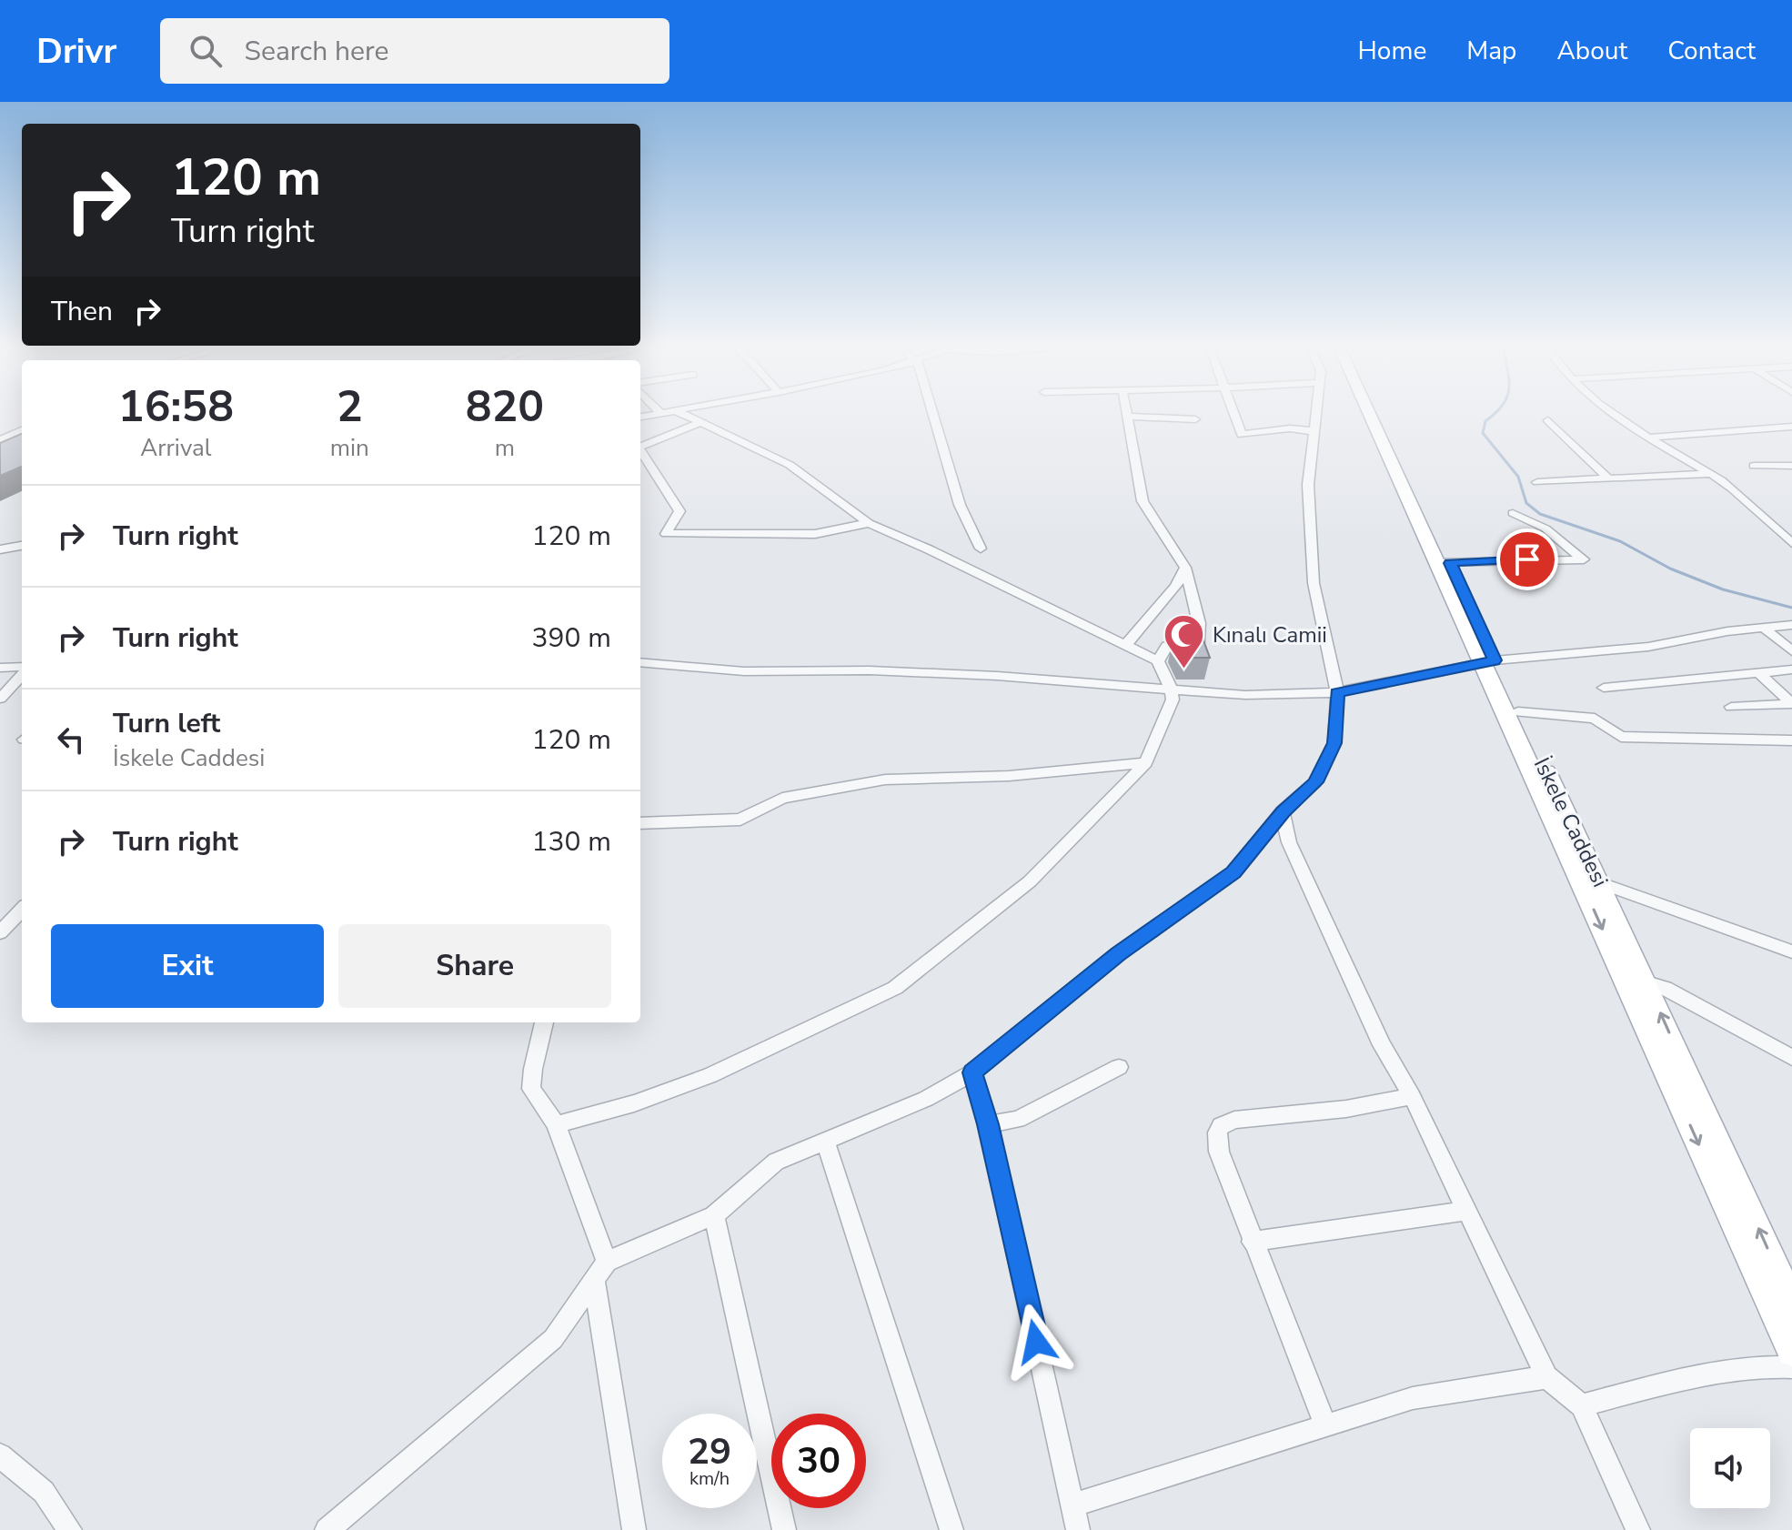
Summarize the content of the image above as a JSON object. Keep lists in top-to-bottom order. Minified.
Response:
{"streets":{"main road":["İskele Caddesi"]},"places":{"mosque":["Kınalı Camii"]},"page":{"header":"Drivr","search":"Search here","nav":["Home","Map","About","Contact"],"turn":["120 m","Turn right"],"then":"Then","eta":["16:58","Arrival","2","min","820","m"],"list":[{"name":"Turn right","value":"120 m"},{"name":"Turn right","value":"390 m"},{"name":"Turn left","note":"İskele Caddesi","value":"120 m"},{"name":"Turn right","value":"130 m"}],"buttons":["Exit","Share"],"speed":"29 km/h","limit":"30"}}
